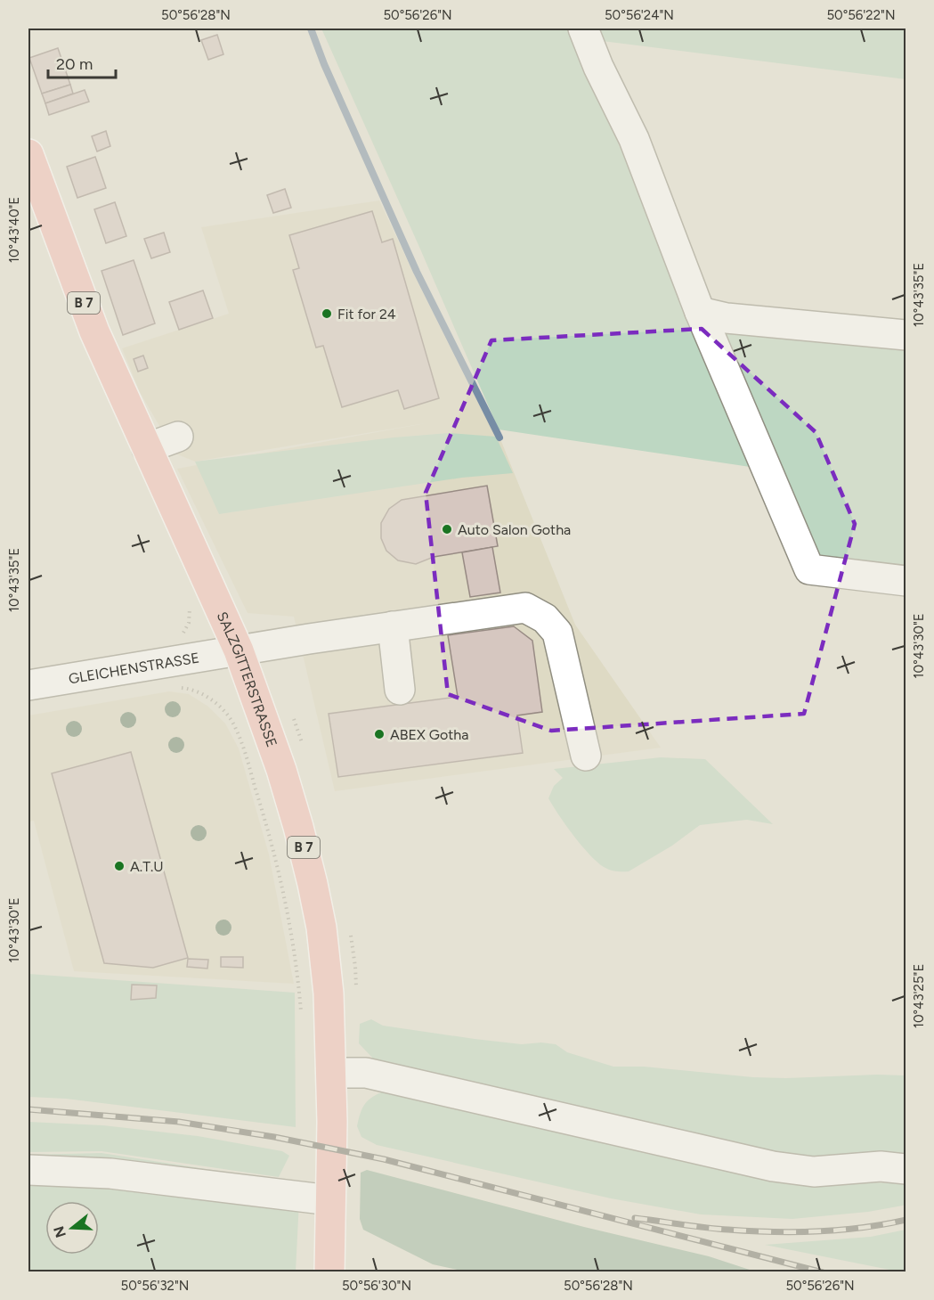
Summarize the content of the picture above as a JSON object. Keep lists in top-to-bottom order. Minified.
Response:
{"streets":{"main road":["B 7","SALZGITTERSTRASSE"],"street":["GLEICHENSTRASSE"]},"crossings":[["GLEICHENSTRASSE","SALZGITTERSTRASSE"]],"places":["Fit for 24","Auto Salon Gotha","ABEX Gotha","A.T.U"],"scale_bar":"20 m","north":"left","coordinates":["50°56'28\"N","50°56'26\"N","50°56'24\"N","50°56'22\"N","10°43'40\"E","10°43'35\"E","10°43'30\"E","10°43'25\"E","50°56'32\"N","50°56'30\"N"]}
